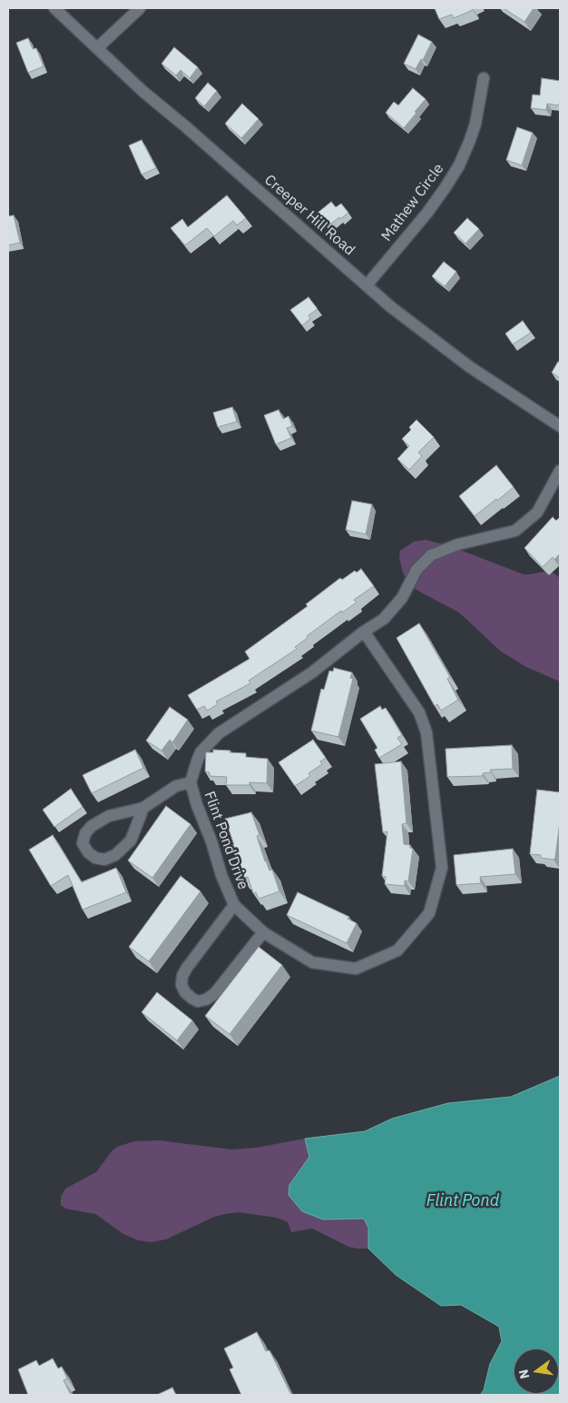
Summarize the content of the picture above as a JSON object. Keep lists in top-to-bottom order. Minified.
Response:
{"streets":{"street":["Mathew Circle","Creeper Hill Road","Flint Pond Drive"]},"crossings":[["Mathew Circle","Creeper Hill Road"]],"water":["Flint Pond"],"north":"left"}
